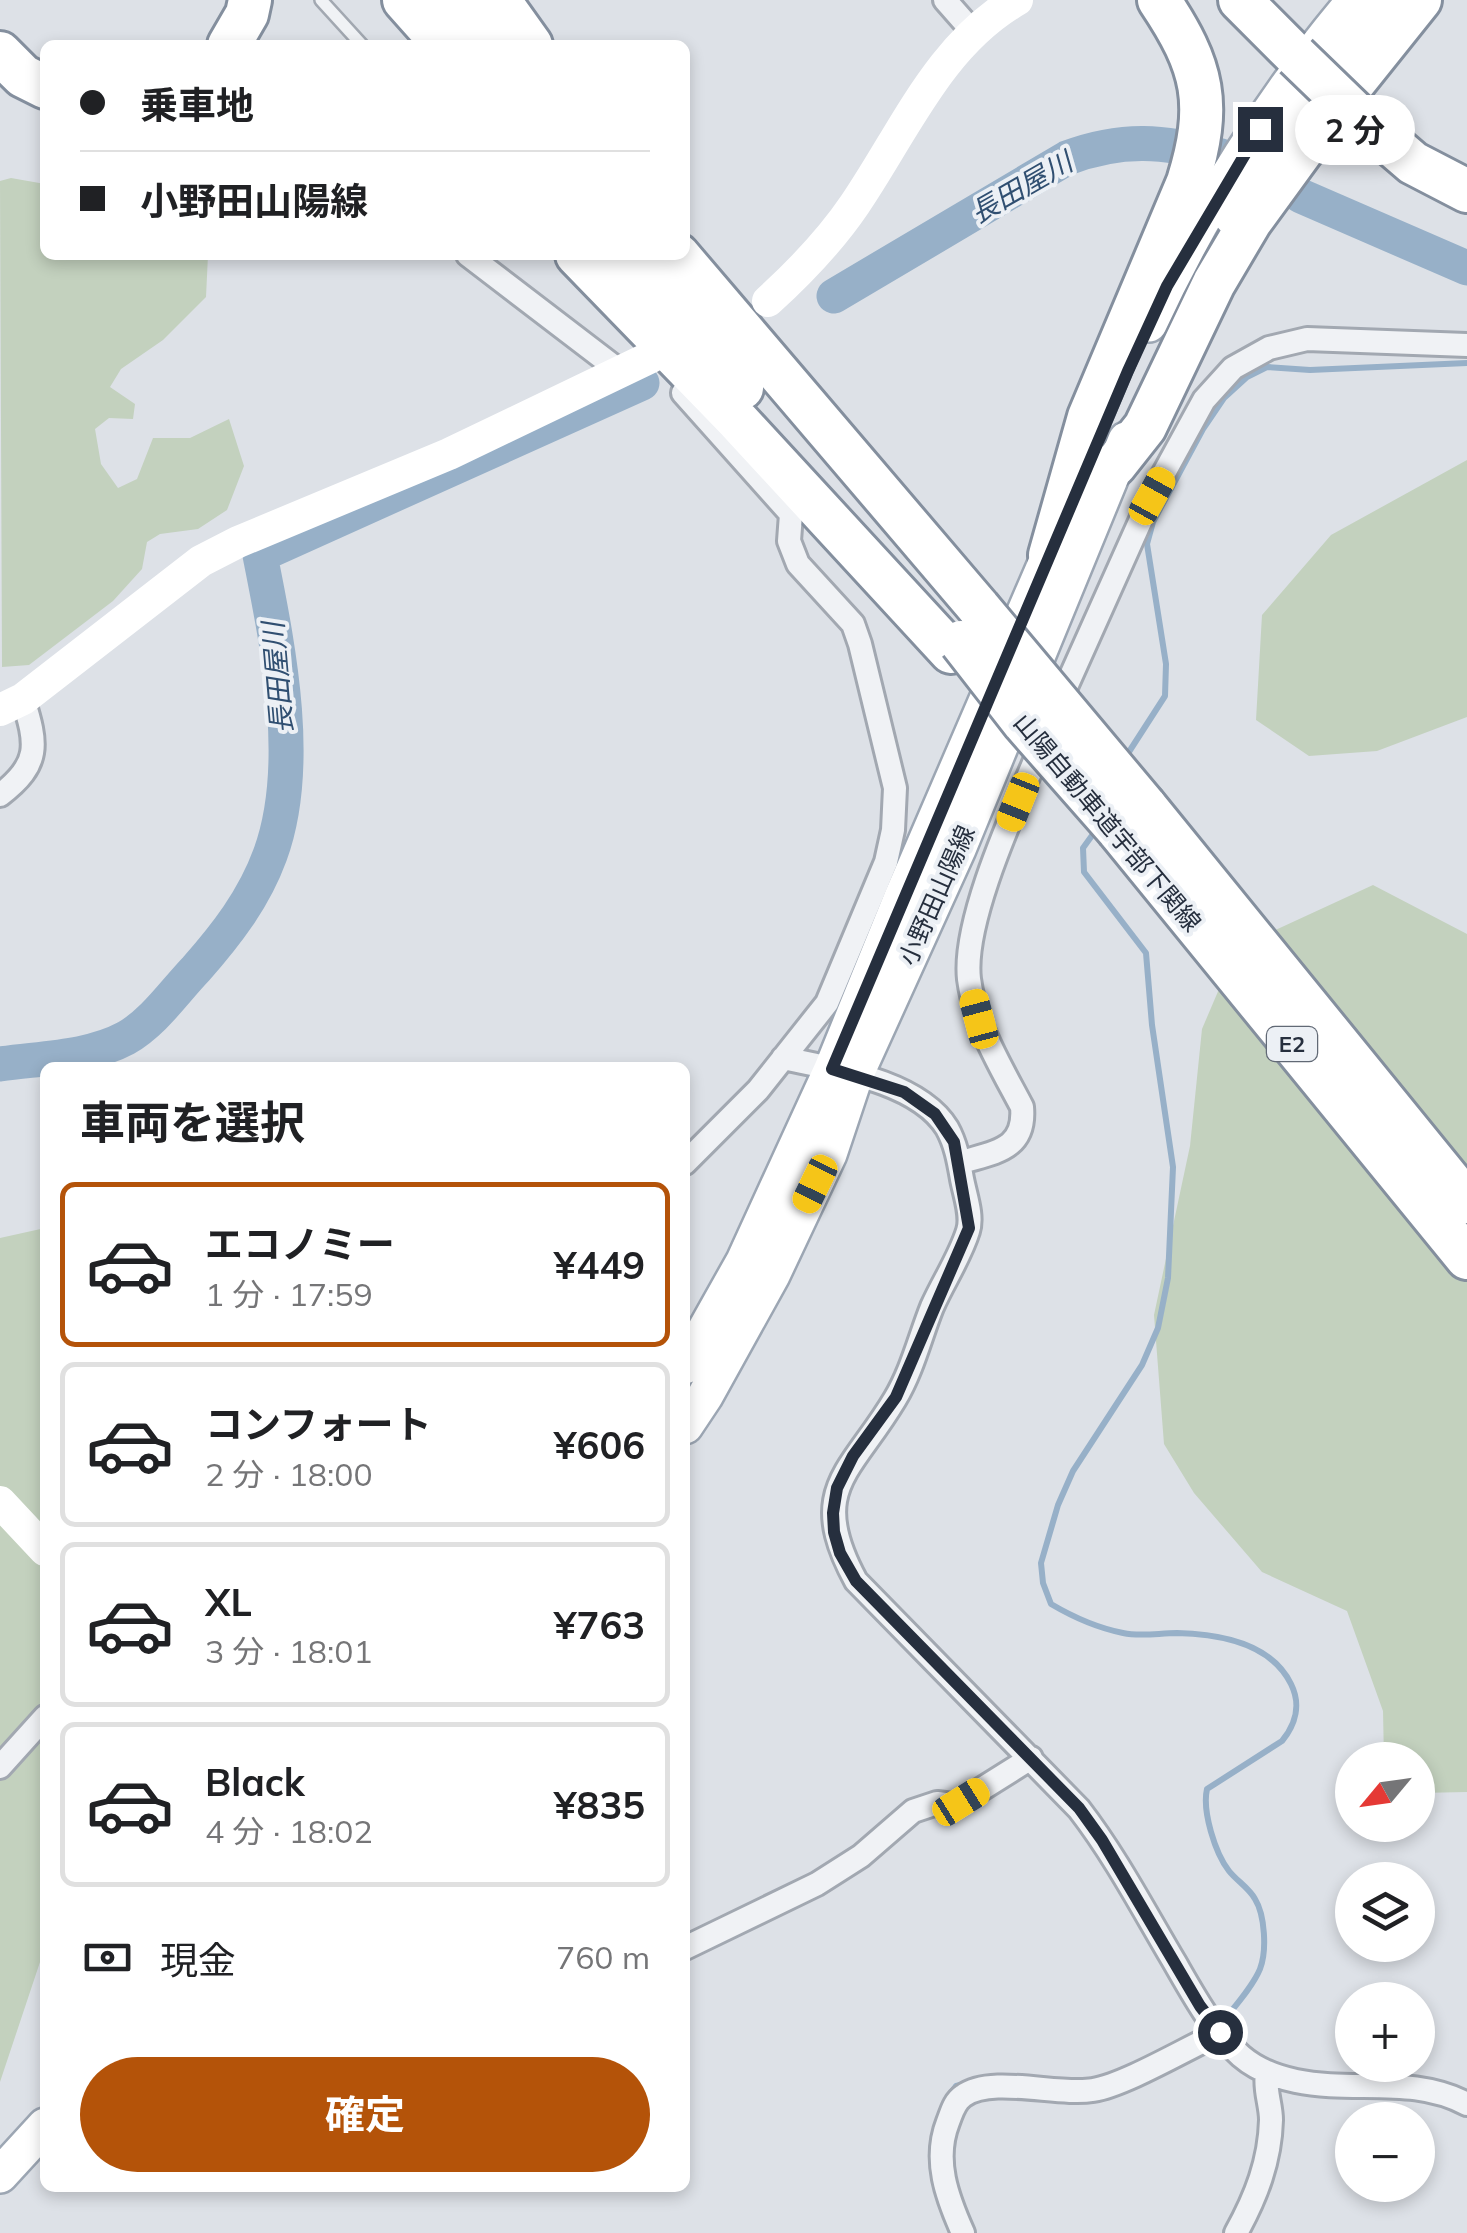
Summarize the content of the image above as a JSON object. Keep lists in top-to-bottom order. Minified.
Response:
{"streets":{"highway":["山陽自動車道宇部下関線","E2"],"main road":["小野田山陽線"]},"water":["長田屋川"],"north":"bottom left","page":{"banner":["乗車地","小野田山陽線"],"bubble":"2 分","heading":"車両を選択","list":[{"name":"エコノミー","note":"1 分 · 17:59","value":"¥449"},{"name":"コンフォート","note":"2 分 · 18:00","value":"¥606"},{"name":"XL","note":"3 分 · 18:01","value":"¥763"},{"name":"Black","note":"4 分 · 18:02","value":"¥835"}],"map_buttons":["+","−"],"pay":["現金","760 m"],"buttons":"確定"}}
